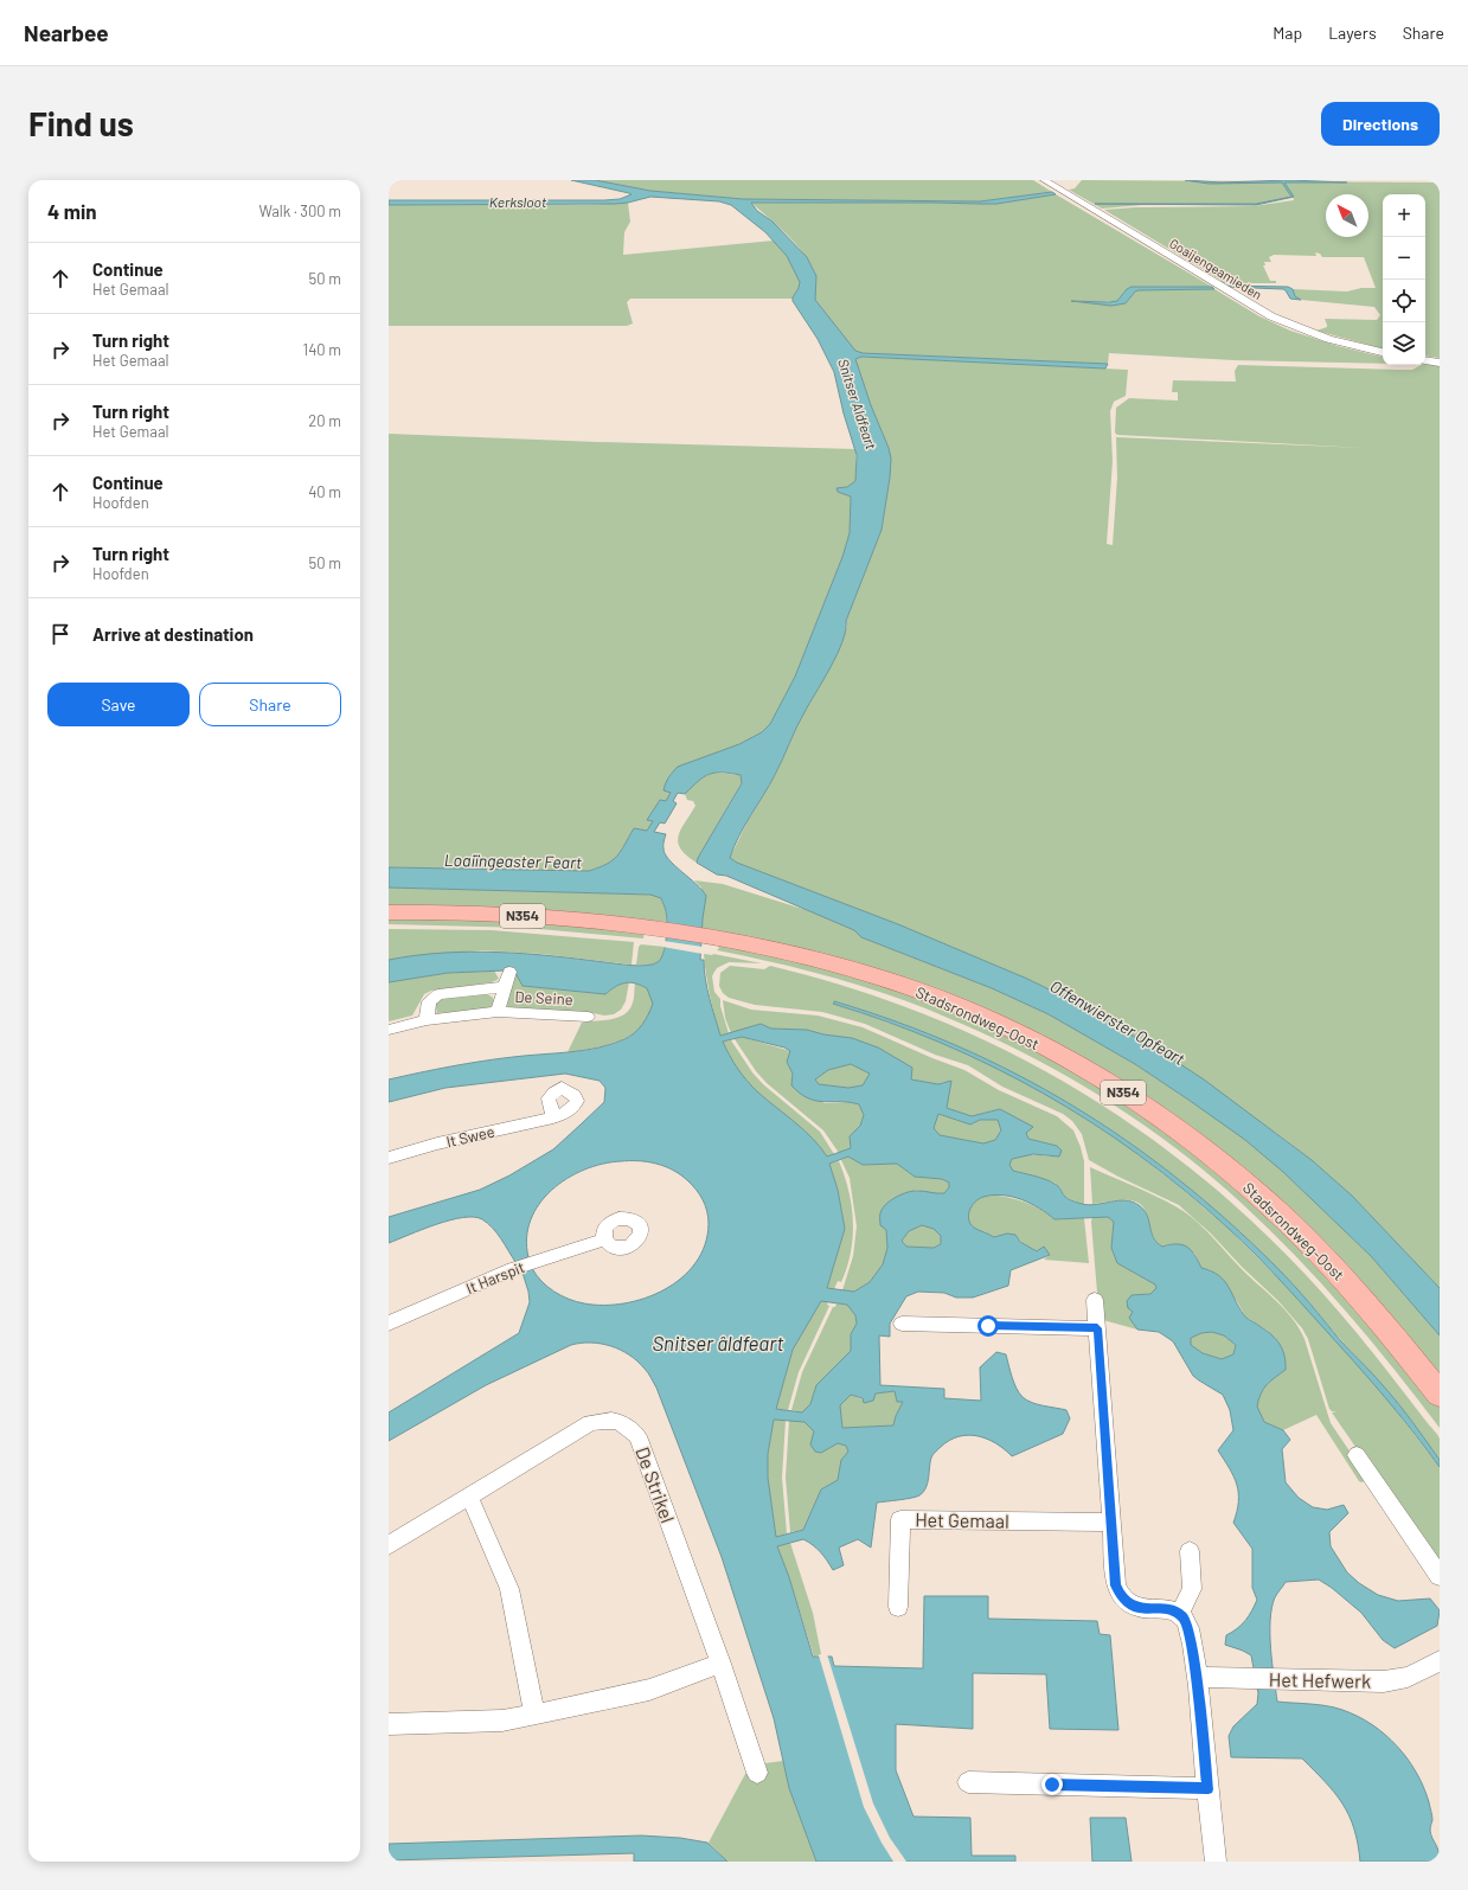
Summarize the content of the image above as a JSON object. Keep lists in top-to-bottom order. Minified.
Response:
{"streets":{"main road":["N354","Stadsrondweg-Oost"],"street":["Goaijengeamieden","De Seine","It Swee","It Harspit","De Strikel","Het Gemaal","Het Hefwerk"]},"water":["Kerksloot","Snitser Aldfeart","Loaiïngeaster Feart","Offenwierster Opfeart","Snitser âldfeart"],"north":"top left","page":{"header":"Nearbee","nav":["Map","Layers","Share"],"buttons":["Directions",["Save","Share"]],"title":"Find us","heading":["4 min","Walk · 300 m"],"map_buttons":["+","−"],"list":[["Continue","Het Gemaal","50 m"],["Turn right","Het Gemaal","140 m"],["Turn right","Het Gemaal","20 m"],["Continue","Hoofden","40 m"],["Turn right","Hoofden","50 m"],"Arrive at destination"]}}
